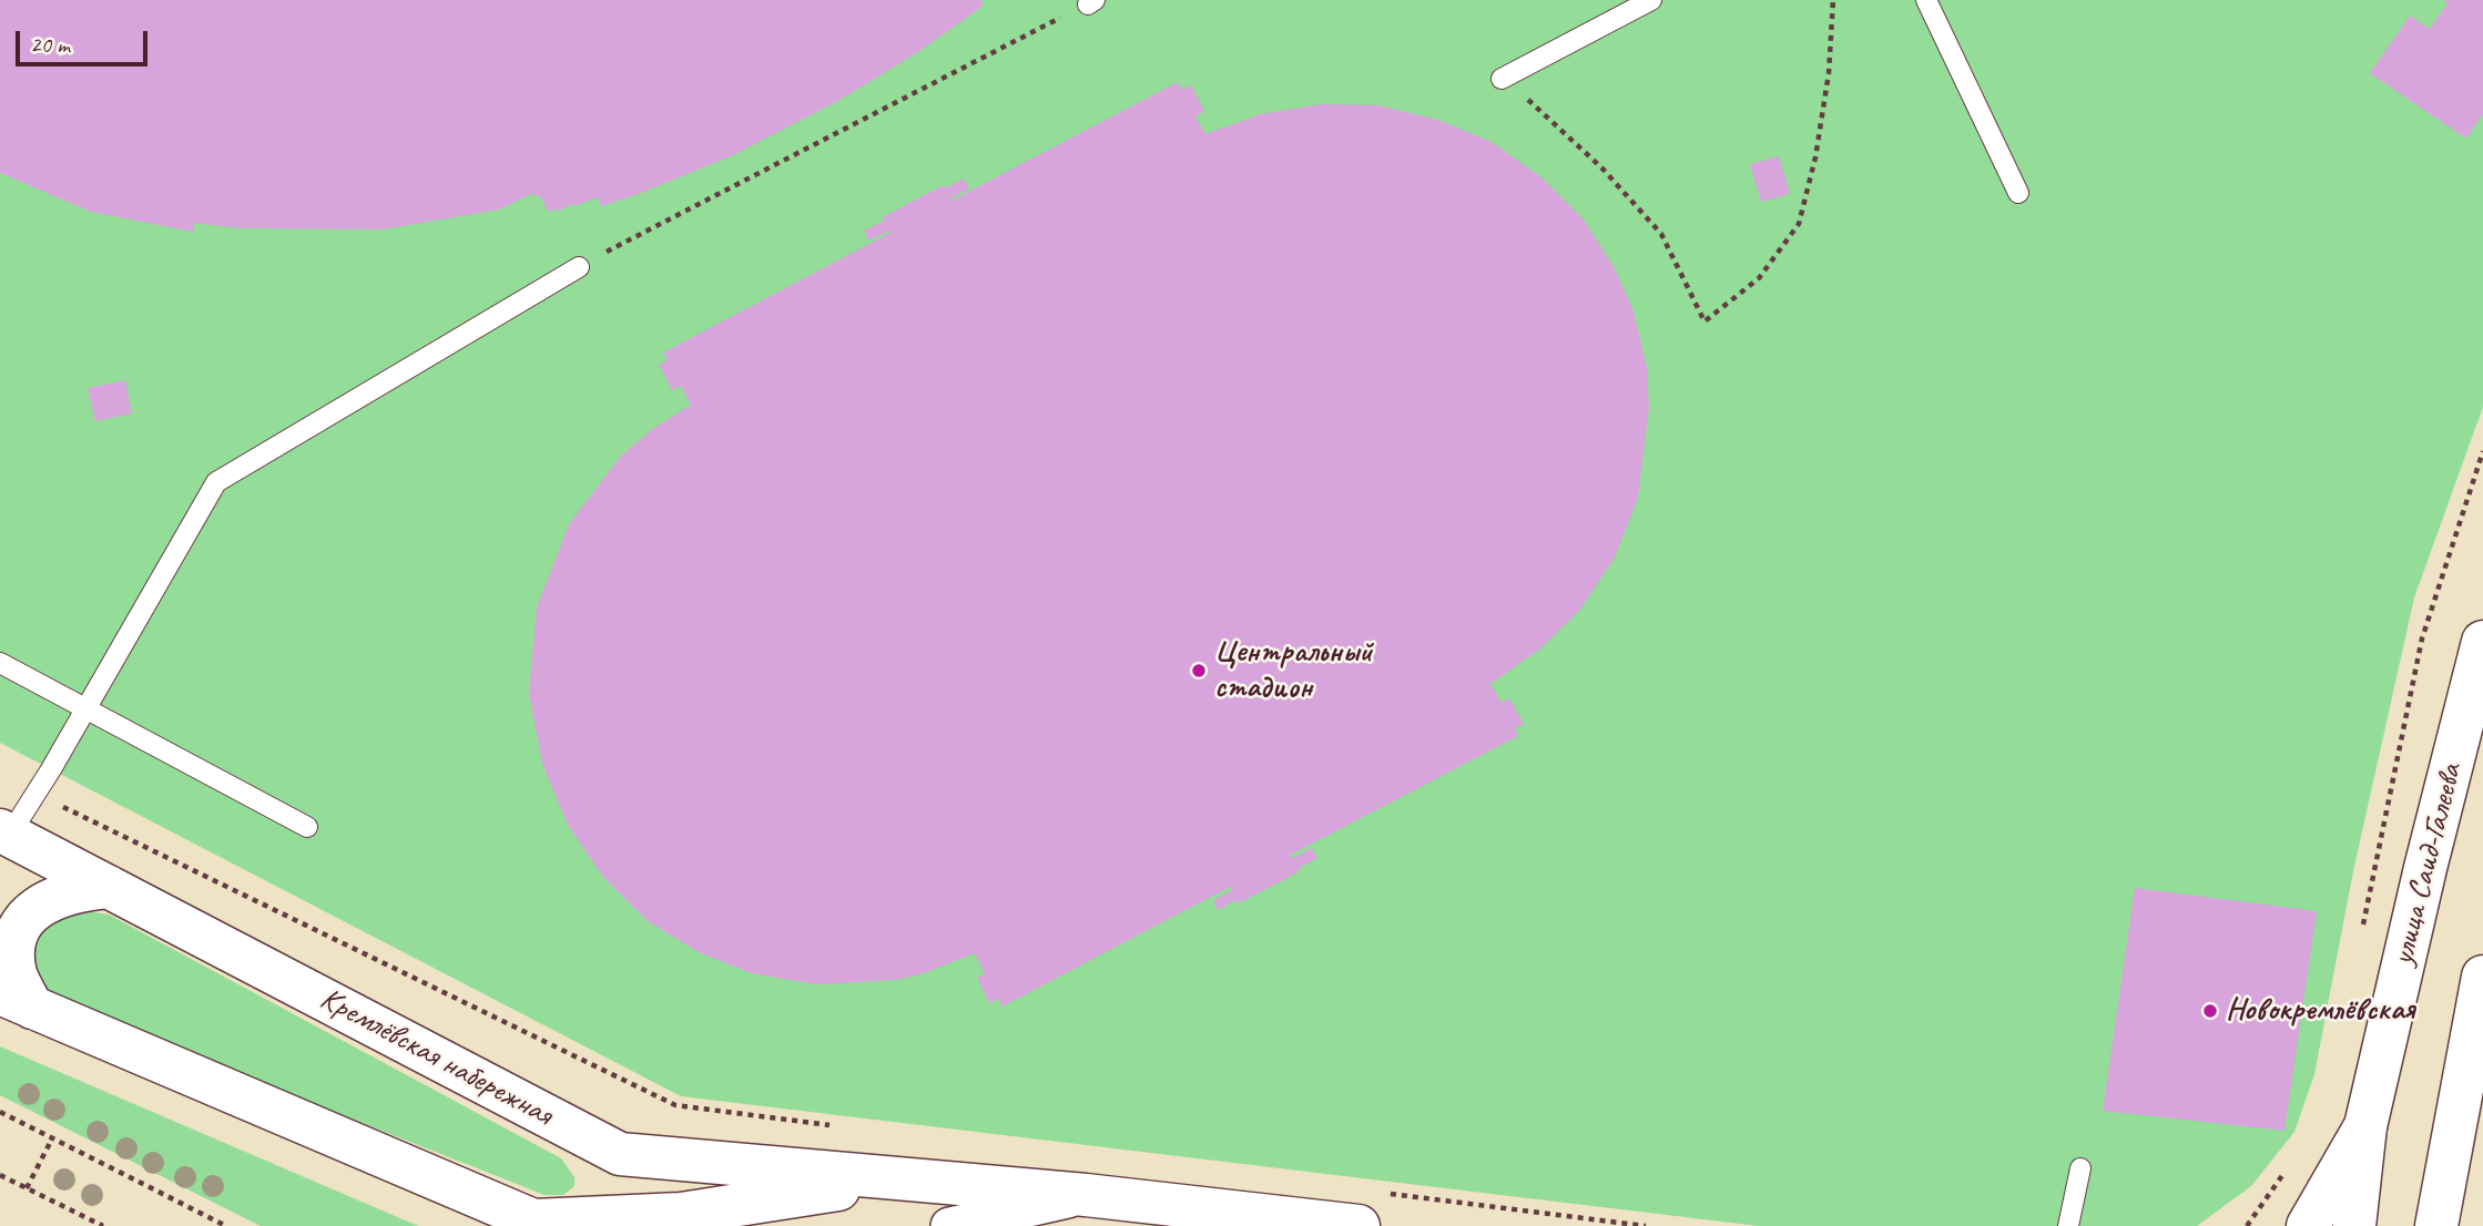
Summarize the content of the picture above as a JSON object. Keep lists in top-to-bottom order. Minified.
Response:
{"streets":{"main road":["улица Саид-Галеева","Кремлёвская набережная"]},"places":["Центральный стадион","Новокремлёвская"],"scale_bar":"20 m"}
